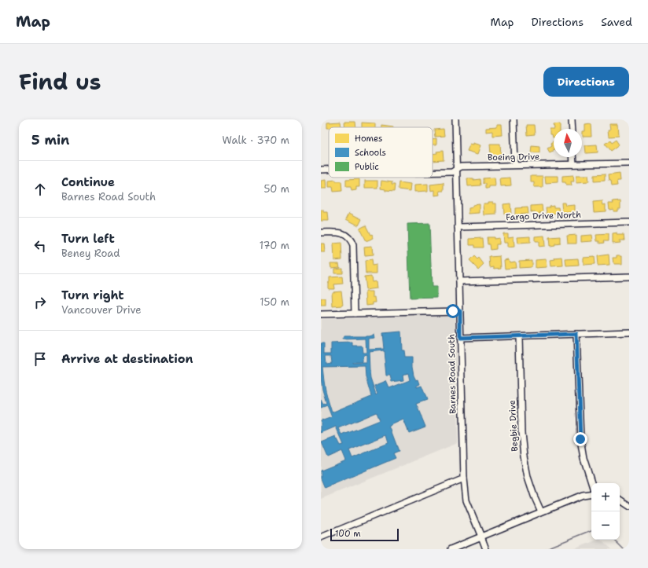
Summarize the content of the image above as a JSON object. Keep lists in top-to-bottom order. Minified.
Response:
{"streets":{"street":["Boeing Drive","Fargo Drive North","Barnes Road South","Begbie Drive"]},"crossings":[["Boeing Drive","Barnes Road South"],["Fargo Drive North","Barnes Road South"]],"legend":["Homes","Schools","Public"],"scale_bar":"100 m","north":"top","page":{"header":"Map","nav":["Map","Directions","Saved"],"title":"Find us","buttons":"Directions","heading":["5 min","Walk · 370 m"],"list":[["Continue","Barnes Road South","50 m"],["Turn left","Beney Road","170 m"],["Turn right","Vancouver Drive","150 m"],"Arrive at destination"],"map_buttons":["+","−"],"scale":"100 m"}}
